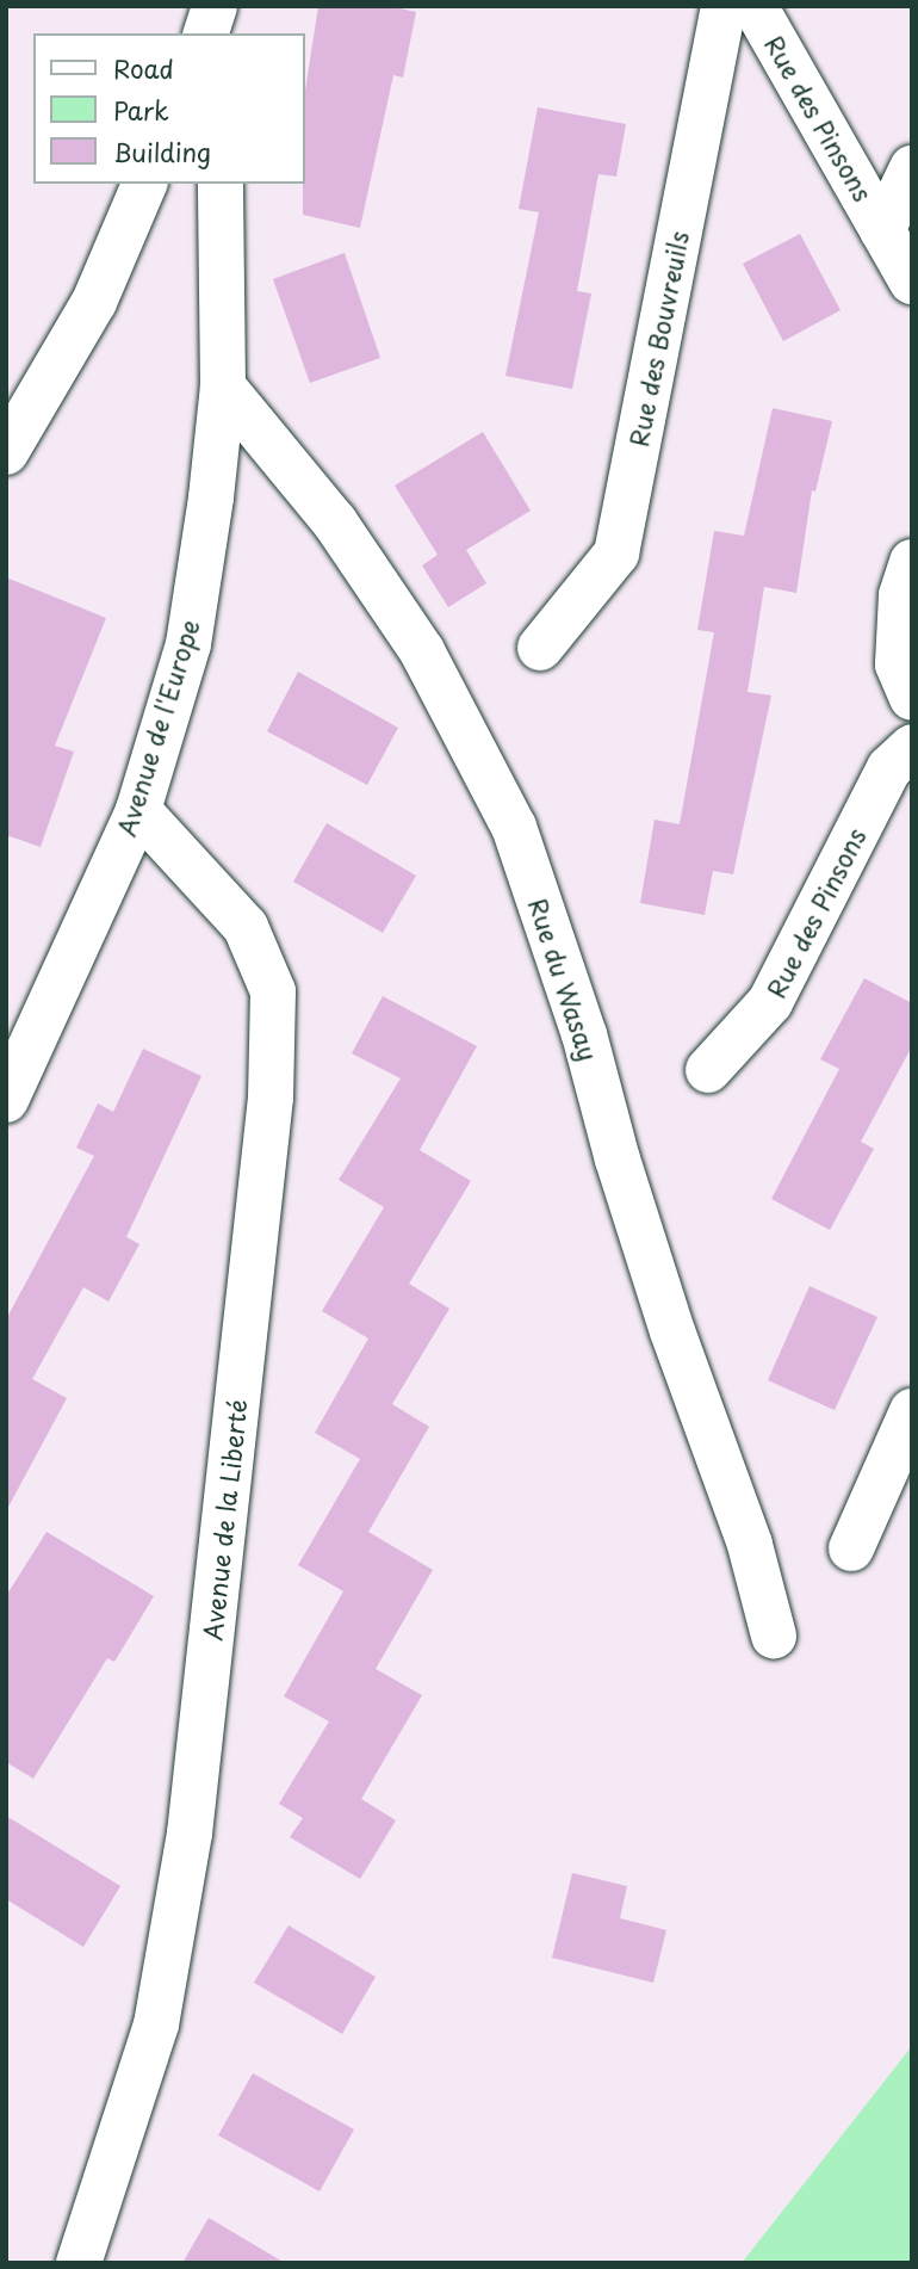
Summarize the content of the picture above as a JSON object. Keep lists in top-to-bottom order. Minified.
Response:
{"streets":{"street":["Rue des Pinsons","Rue des Bouvreuils","Avenue de l'Europe","Rue du Wasay","Avenue de la Liberté"]},"crossings":[["Avenue de l'Europe","Rue du Wasay"],["Avenue de l'Europe","Avenue de la Liberté"]],"legend":["Road","Park","Building"]}
